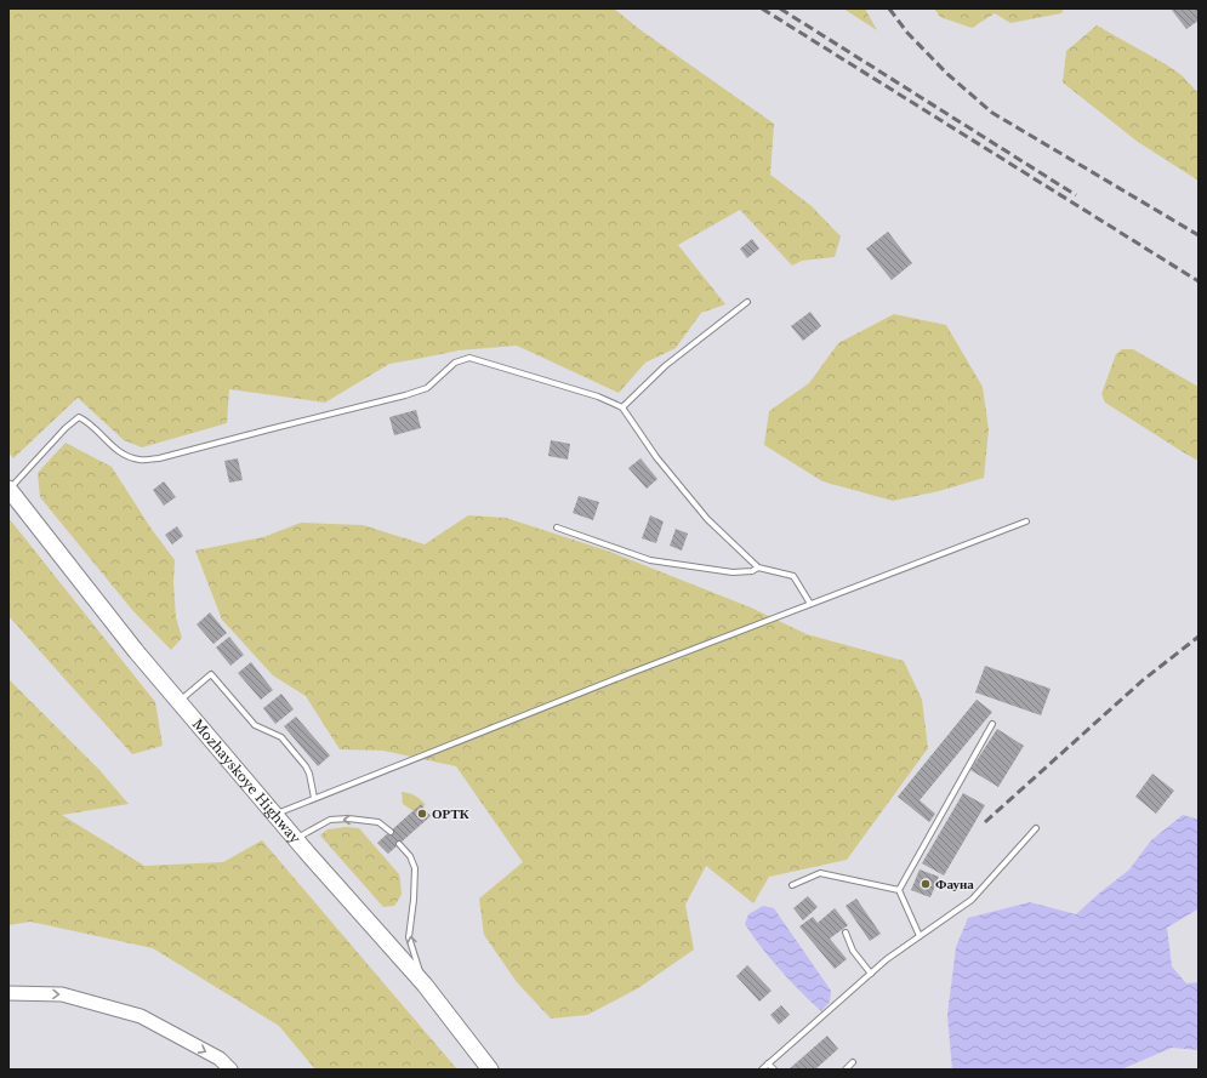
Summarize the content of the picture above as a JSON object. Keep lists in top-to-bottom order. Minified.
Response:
{"streets":{"main road":["Mozhayskoye Highway"]},"places":["ОРТК","Фауна"]}
